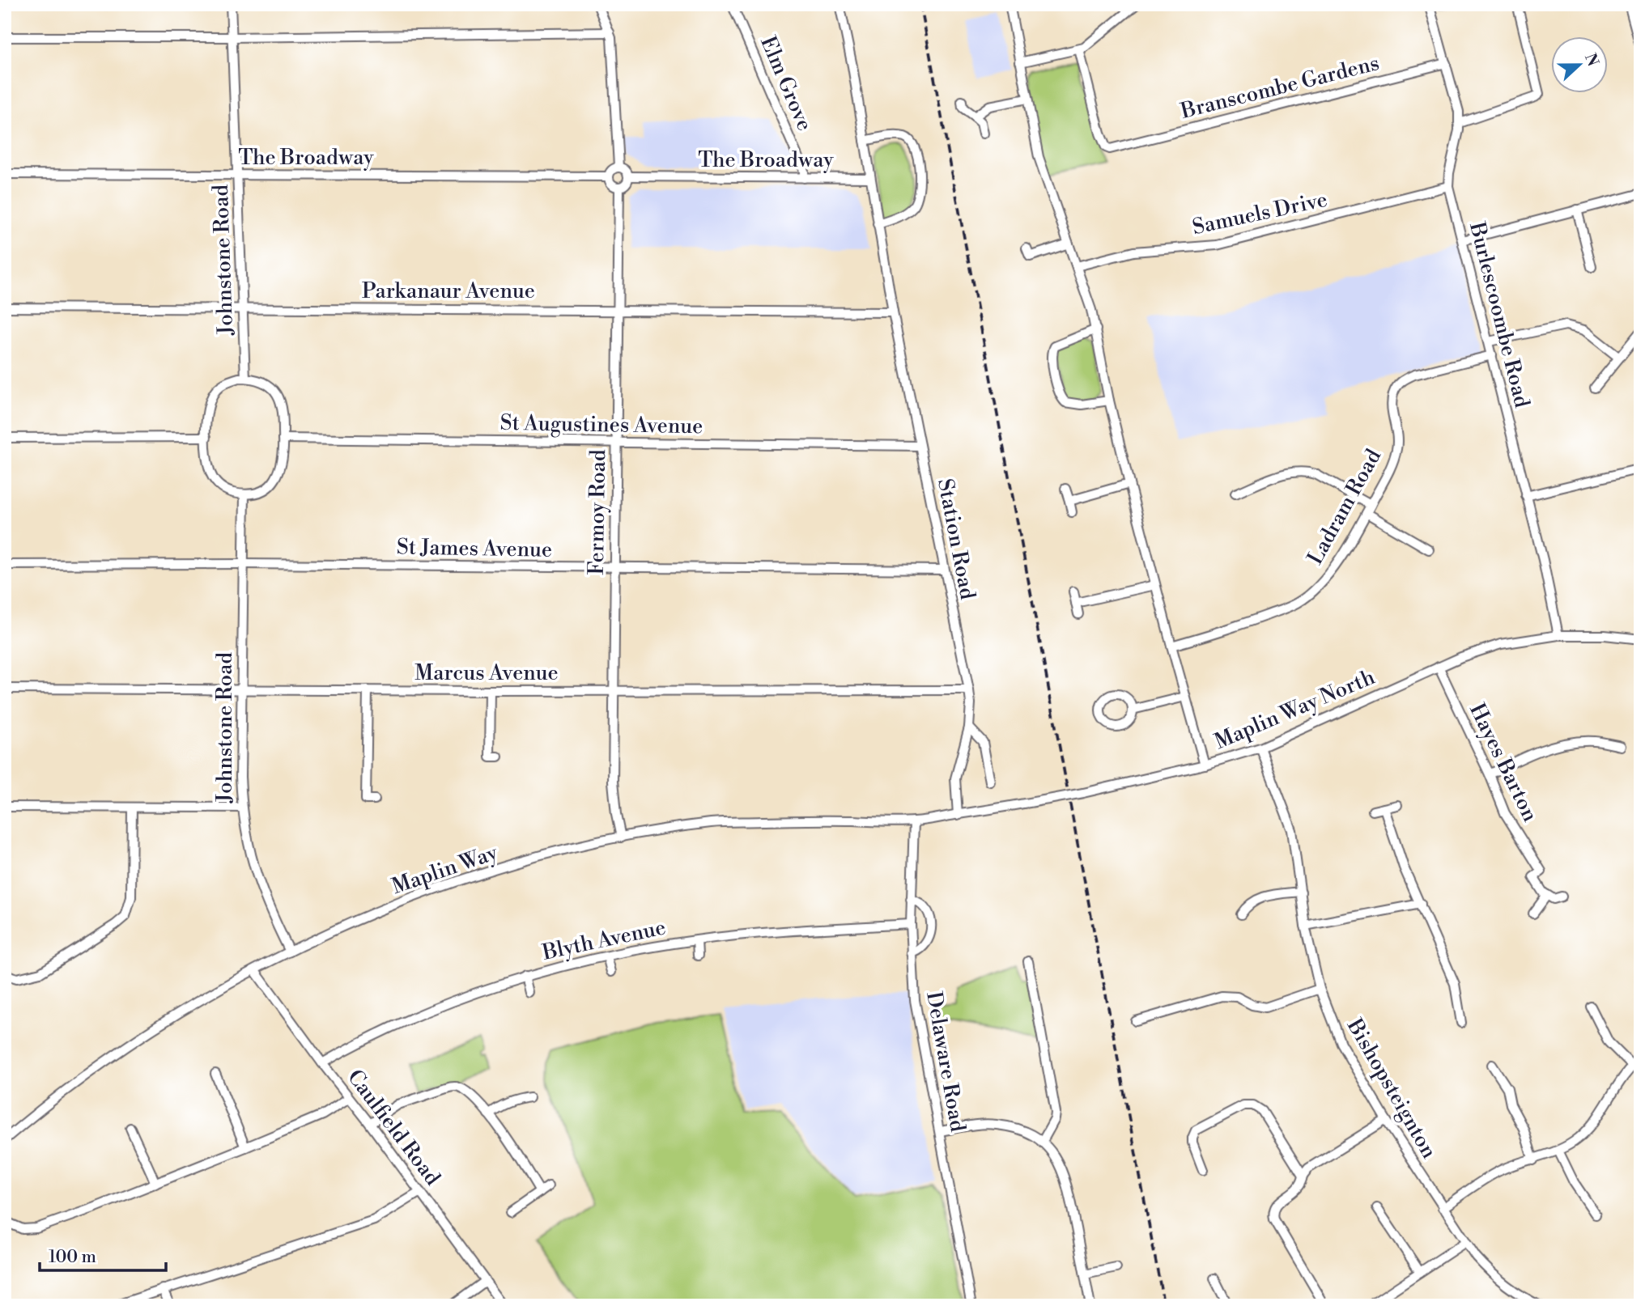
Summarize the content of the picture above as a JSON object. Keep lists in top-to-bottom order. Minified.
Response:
{"streets":{"street":["Elm Grove","Branscombe Gardens","The Broadway","Samuels Drive","Johnstone Road","Parkanaur Avenue","Burlescoombe Road","St Augustines Avenue","Ladram Road","Fermoy Road","Station Road","St James Avenue","Marcus Avenue","Maplin Way North","Hayes Barton","Maplin Way","Blyth Avenue","Delaware Road","Bishopsteignton","Caulfield Road"]},"crossings":[["Elm Grove","The Broadway"],["Branscombe Gardens","Burlescoombe Road"],["The Broadway","Johnstone Road"],["The Broadway","Fermoy Road"],["The Broadway","Station Road"],["Samuels Drive","Burlescoombe Road"],["Johnstone Road","Parkanaur Avenue"],["Johnstone Road","St Augustines Avenue"],["Johnstone Road","St James Avenue"],["Johnstone Road","Marcus Avenue"],["Johnstone Road","Maplin Way"],["Parkanaur Avenue","Fermoy Road"],["Parkanaur Avenue","Station Road"],["Burlescoombe Road","Ladram Road"],["Burlescoombe Road","Maplin Way North"],["St Augustines Avenue","Fermoy Road"],["St Augustines Avenue","Station Road"],["Fermoy Road","St James Avenue"],["Fermoy Road","Marcus Avenue"],["Fermoy Road","Maplin Way"],["Station Road","St James Avenue"],["Station Road","Marcus Avenue"],["Station Road","Maplin Way North"],["Station Road","Maplin Way"],["Maplin Way North","Hayes Barton"],["Maplin Way North","Maplin Way"],["Maplin Way North","Bishopsteignton"],["Maplin Way","Delaware Road"],["Maplin Way","Caulfield Road"],["Blyth Avenue","Delaware Road"],["Blyth Avenue","Caulfield Road"]],"scale_bar":"100 m","north":"right"}
